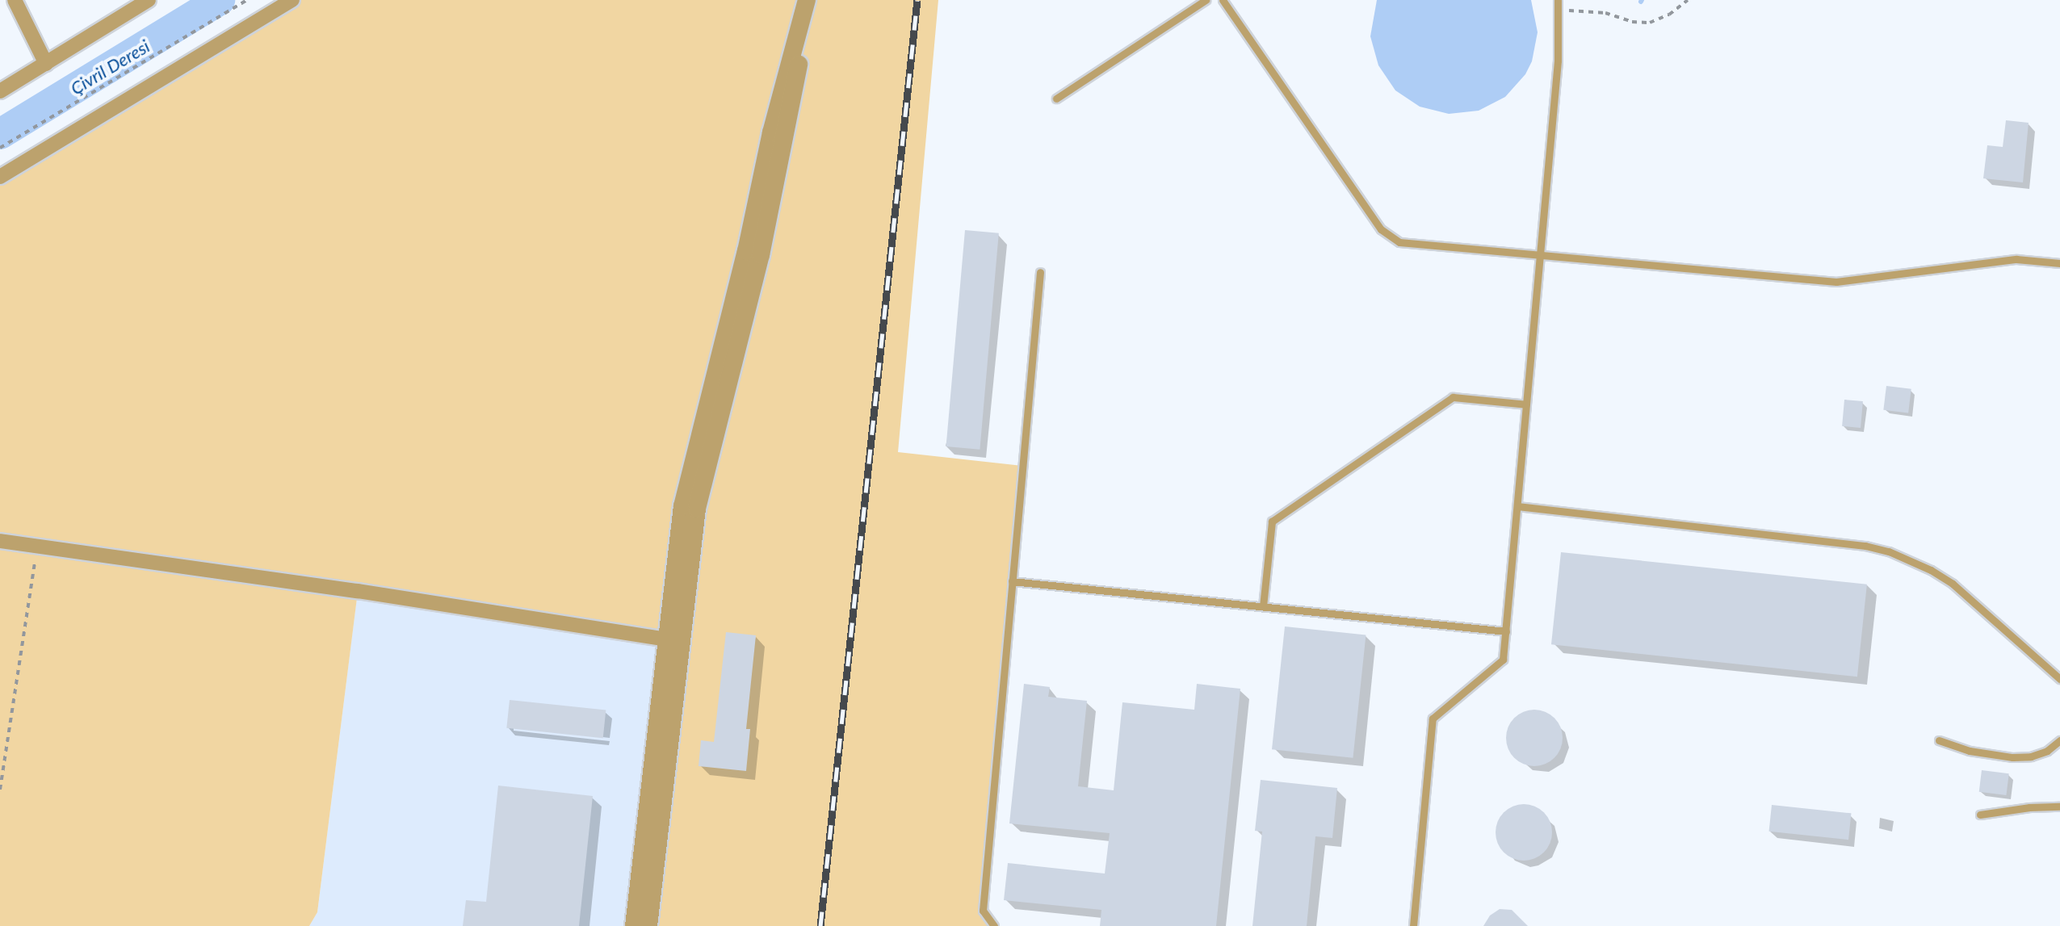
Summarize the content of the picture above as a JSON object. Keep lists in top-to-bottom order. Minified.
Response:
{"water":["Çivril Deresi"]}
